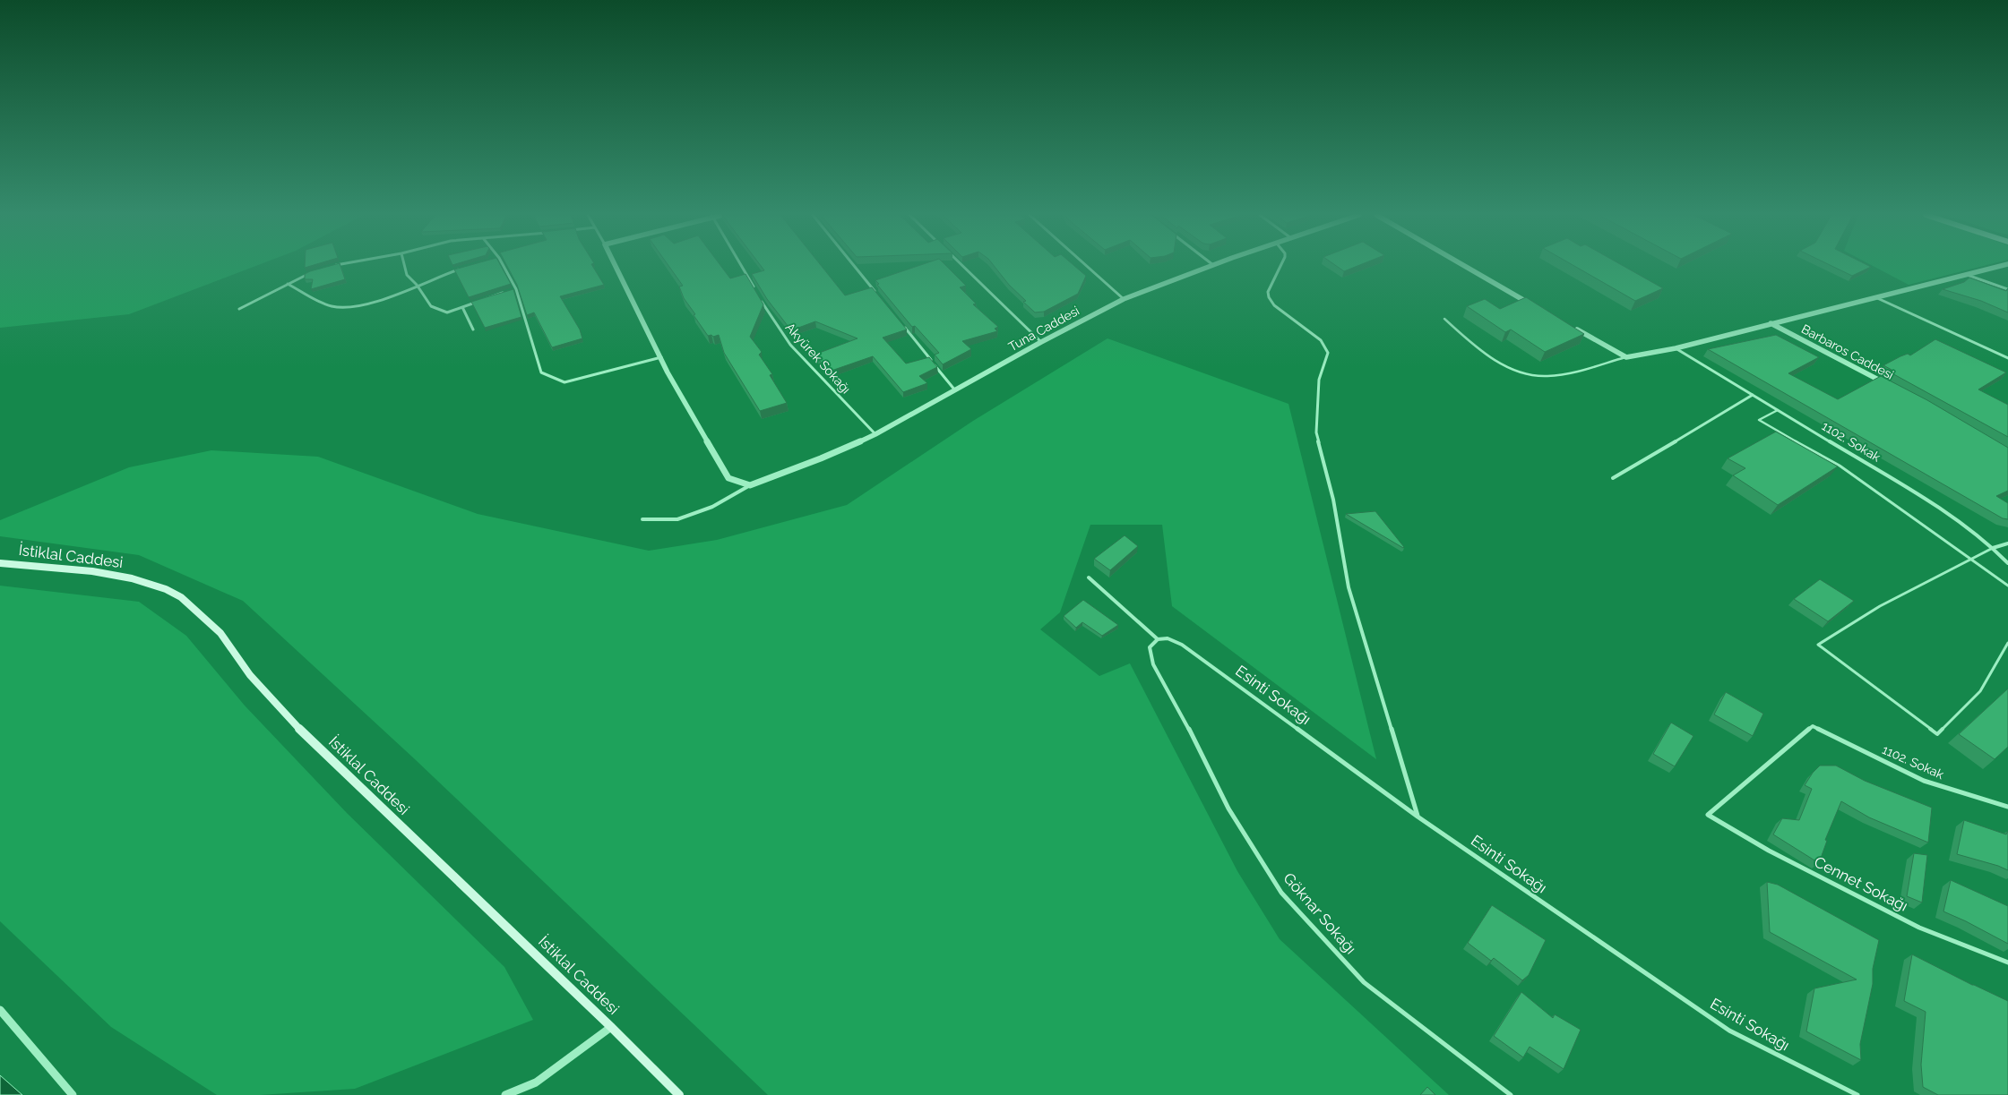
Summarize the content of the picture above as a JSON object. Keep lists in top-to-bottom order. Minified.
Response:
{"streets":{"main road":["İstiklal Caddesi"],"street":["Tuna Caddesi","Barbaros Caddesi","Akyürek Sokağı","1102. Sokak","Esinti Sokağı","Cennet Sokağı","Göknar Sokağı"]},"crossings":[["Tuna Caddesi","Akyürek Sokağı"],["1102. Sokak","Cennet Sokağı"],["Esinti Sokağı","Göknar Sokağı"]]}
